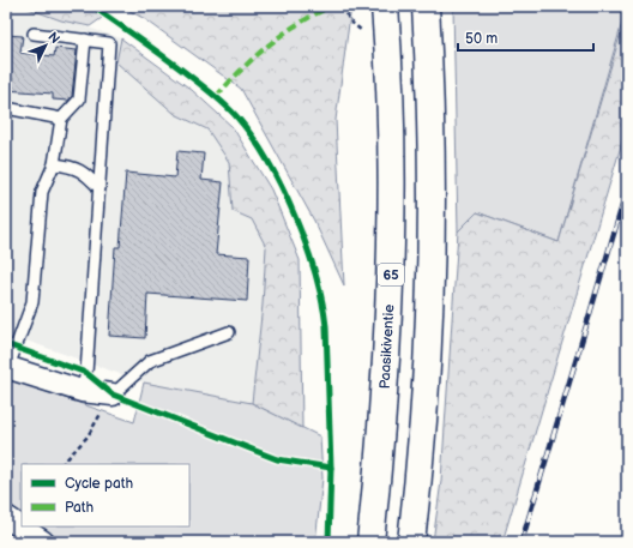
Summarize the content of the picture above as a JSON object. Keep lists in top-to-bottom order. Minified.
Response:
{"streets":{"highway":["65","Paasikiventie"]},"legend":["Cycle path","Path"],"scale_bar":"50 m","north":"top right"}
